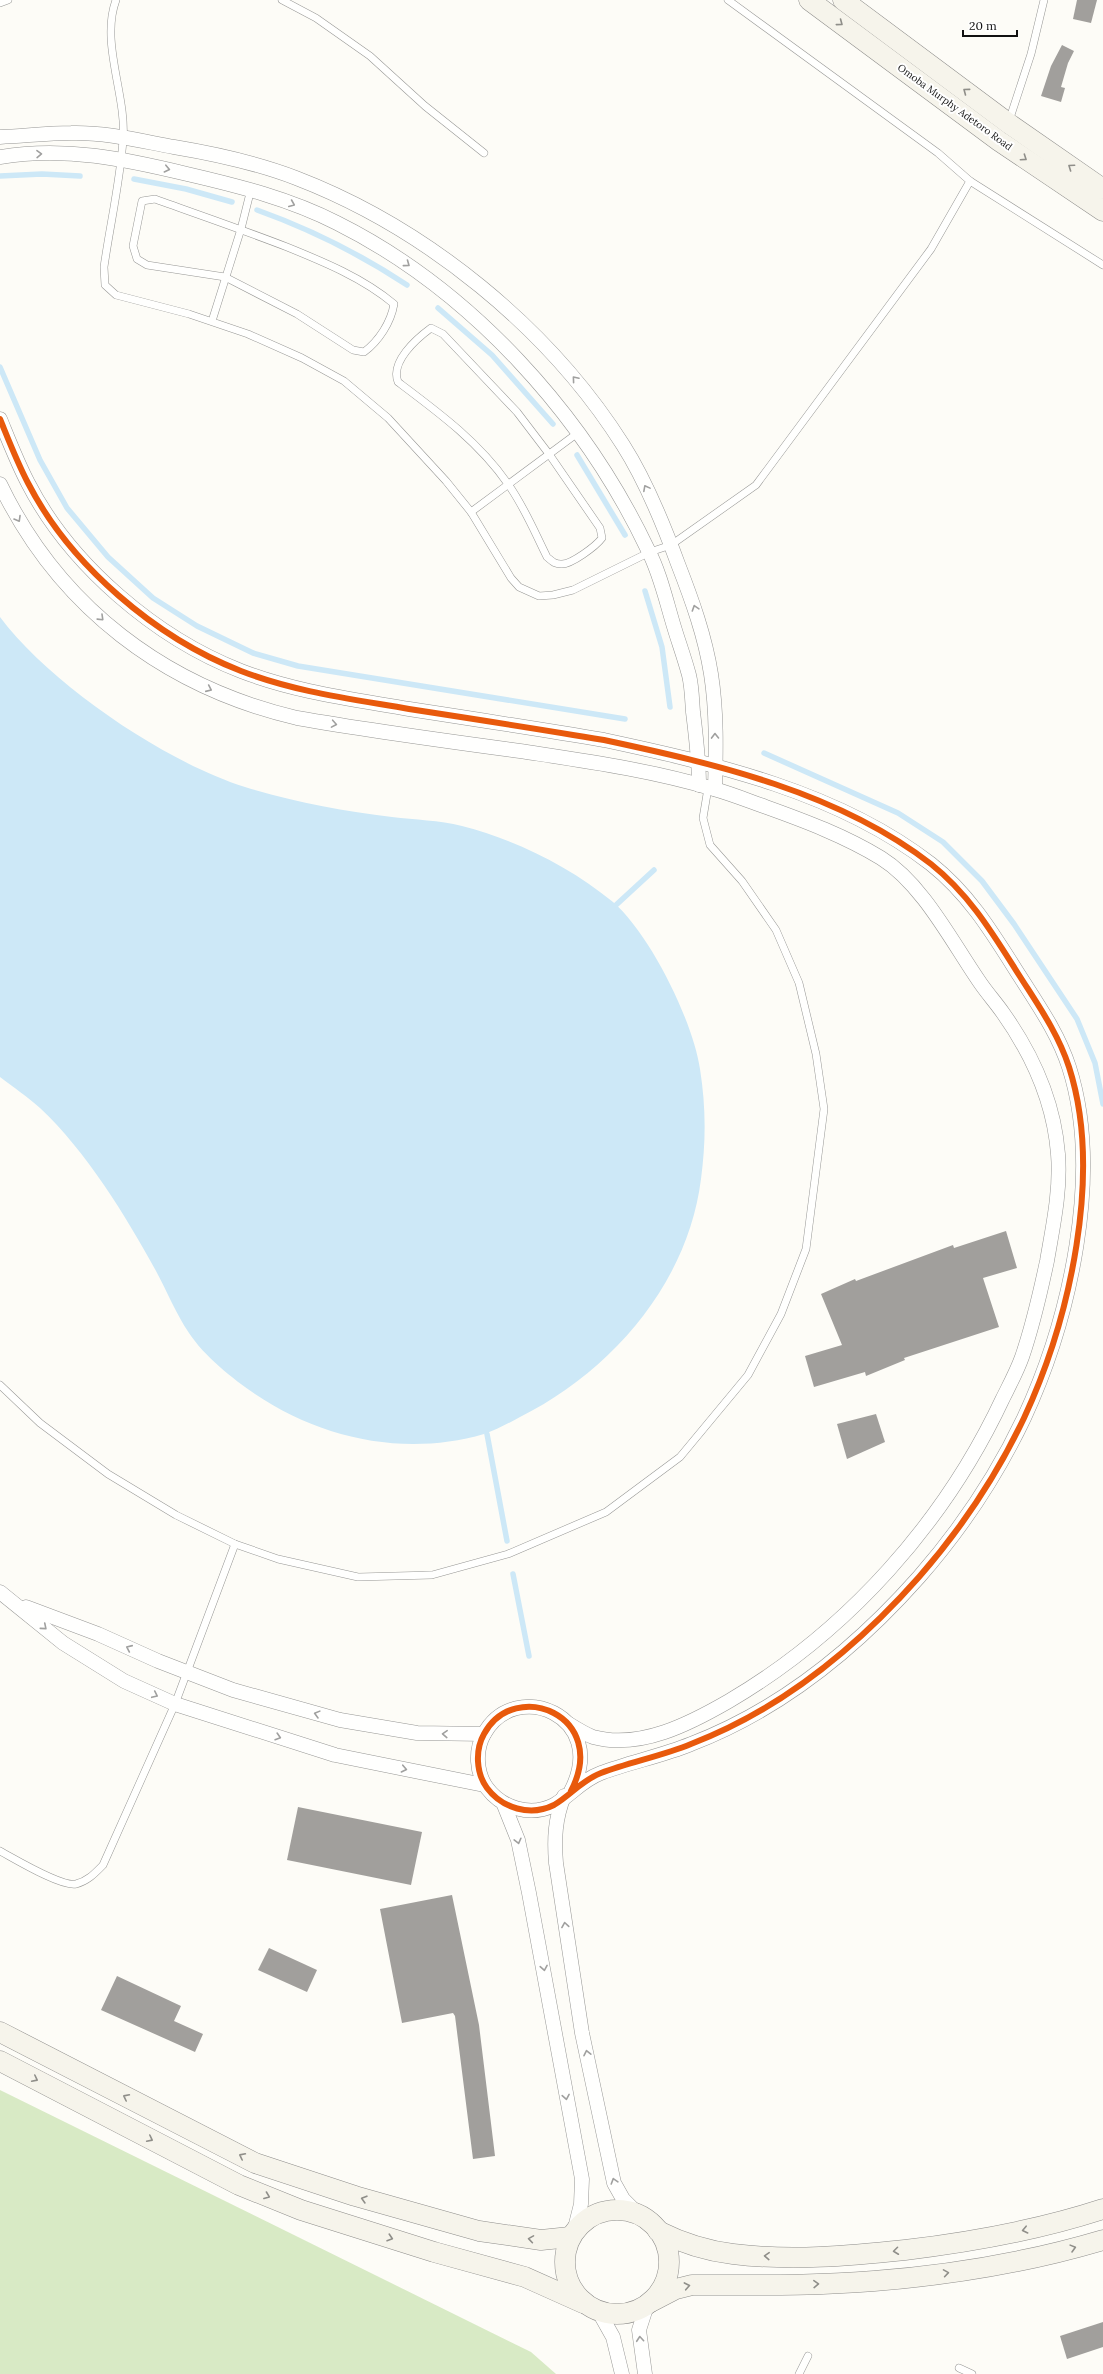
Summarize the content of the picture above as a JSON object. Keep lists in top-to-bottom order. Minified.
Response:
{"streets":{"street":["Omoba Murphy Adetoro Road"]},"scale_bar":"20 m"}
